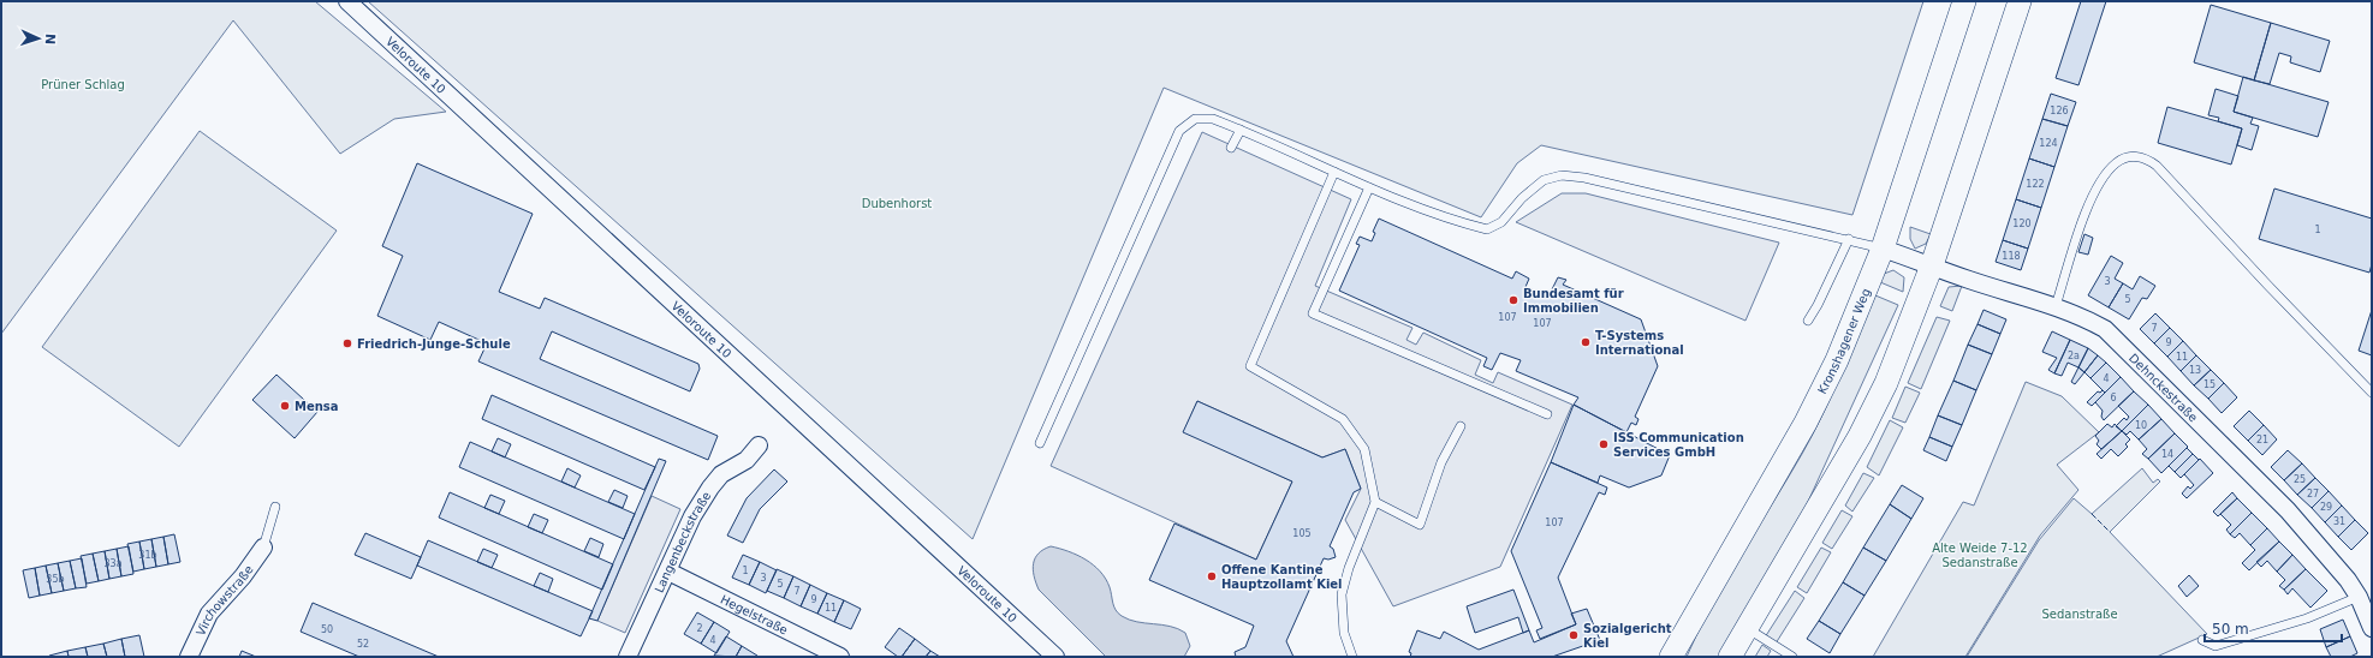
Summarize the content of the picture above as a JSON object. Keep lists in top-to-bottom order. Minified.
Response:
{"streets":{"main road":["Kronshagener Weg"],"street":["Veloroute 10","Dehnckestraße","Langenbeckstraße","Virchowstraße","Hegelstraße"]},"crossings":[["Kronshagener Weg","Dehnckestraße"],["Langenbeckstraße","Hegelstraße"]],"parks":["Prüner Schlag","Dubenhorst","Alte Weide 7-12 Sedanstraße","Sedanstraße"],"places":["Bundesamt für Immobilien","T-Systems International","Friedrich-Junge-Schule","Mensa","ISS Communication Services GmbH","Offene Kantine Hauptzollamt Kiel","Sozialgericht Kiel"],"house_numbers":["126","124","122","120","1","118","3","5","107","107","7","9","2a","11","13","4","15","6","10","21","14","25","27","29","31","107","105","31b","33a","1","3","35b","5","7","9","11","2","50","4","52"],"scale_bar":"50 m","north":"right"}
